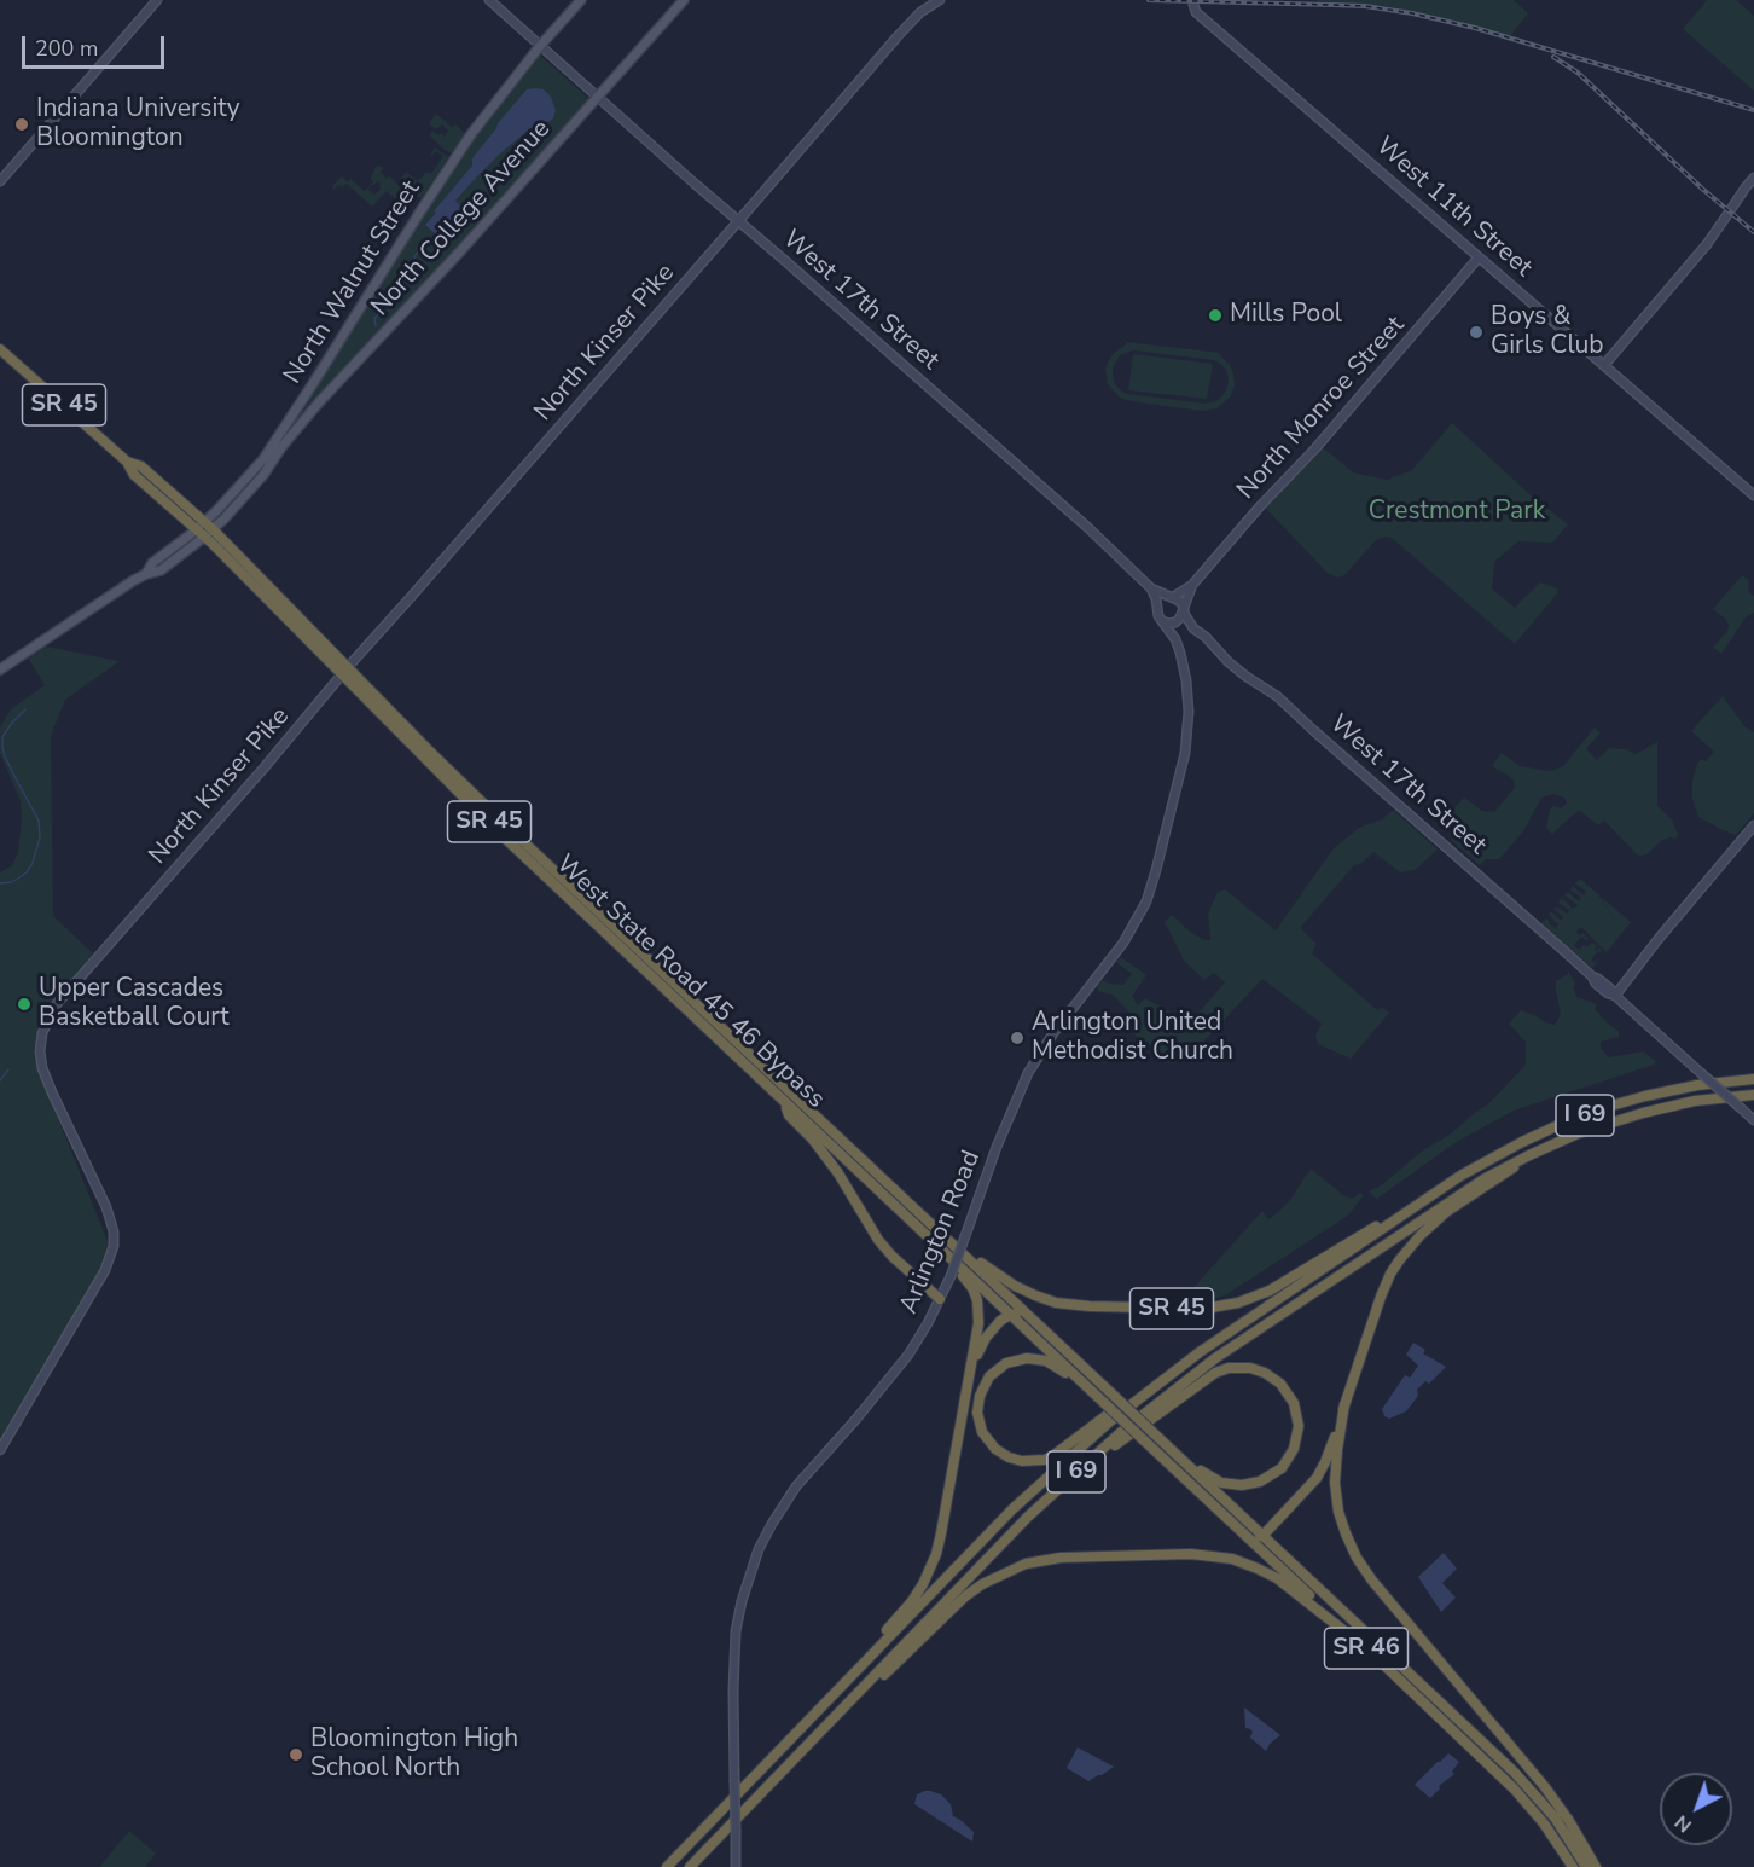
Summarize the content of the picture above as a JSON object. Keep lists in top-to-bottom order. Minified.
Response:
{"streets":{"highway":["SR 45","West State Road 45 46 Bypass","I 69","SR 46"],"main road":["North College Avenue","North Walnut Street"],"street":["West 11th Street","West 17th Street","North Kinser Pike","North Monroe Street","Arlington Road"]},"crossings":[["West 11th Street","North Monroe Street"],["North College Avenue","North Walnut Street"],["North College Avenue","West 17th Street"],["North College Avenue","SR 45"],["North College Avenue","West State Road 45 46 Bypass"],["North Walnut Street","West 17th Street"],["North Walnut Street","SR 45"],["North Walnut Street","West State Road 45 46 Bypass"],["West 17th Street","North Kinser Pike"],["West 17th Street","North Monroe Street"],["West 17th Street","Arlington Road"],["North Kinser Pike","West State Road 45 46 Bypass"],["SR 45","West State Road 45 46 Bypass"],["SR 45","I 69"],["SR 45","SR 46"],["North Monroe Street","Arlington Road"],["West State Road 45 46 Bypass","SR 46"]],"parks":["Crestmont Park"],"places":["Indiana University Bloomington","Mills Pool","Boys & Girls Club","Upper Cascades Basketball Court","Arlington United Methodist Church","Bloomington High School North"],"scale_bar":"200 m","north":"bottom left"}
